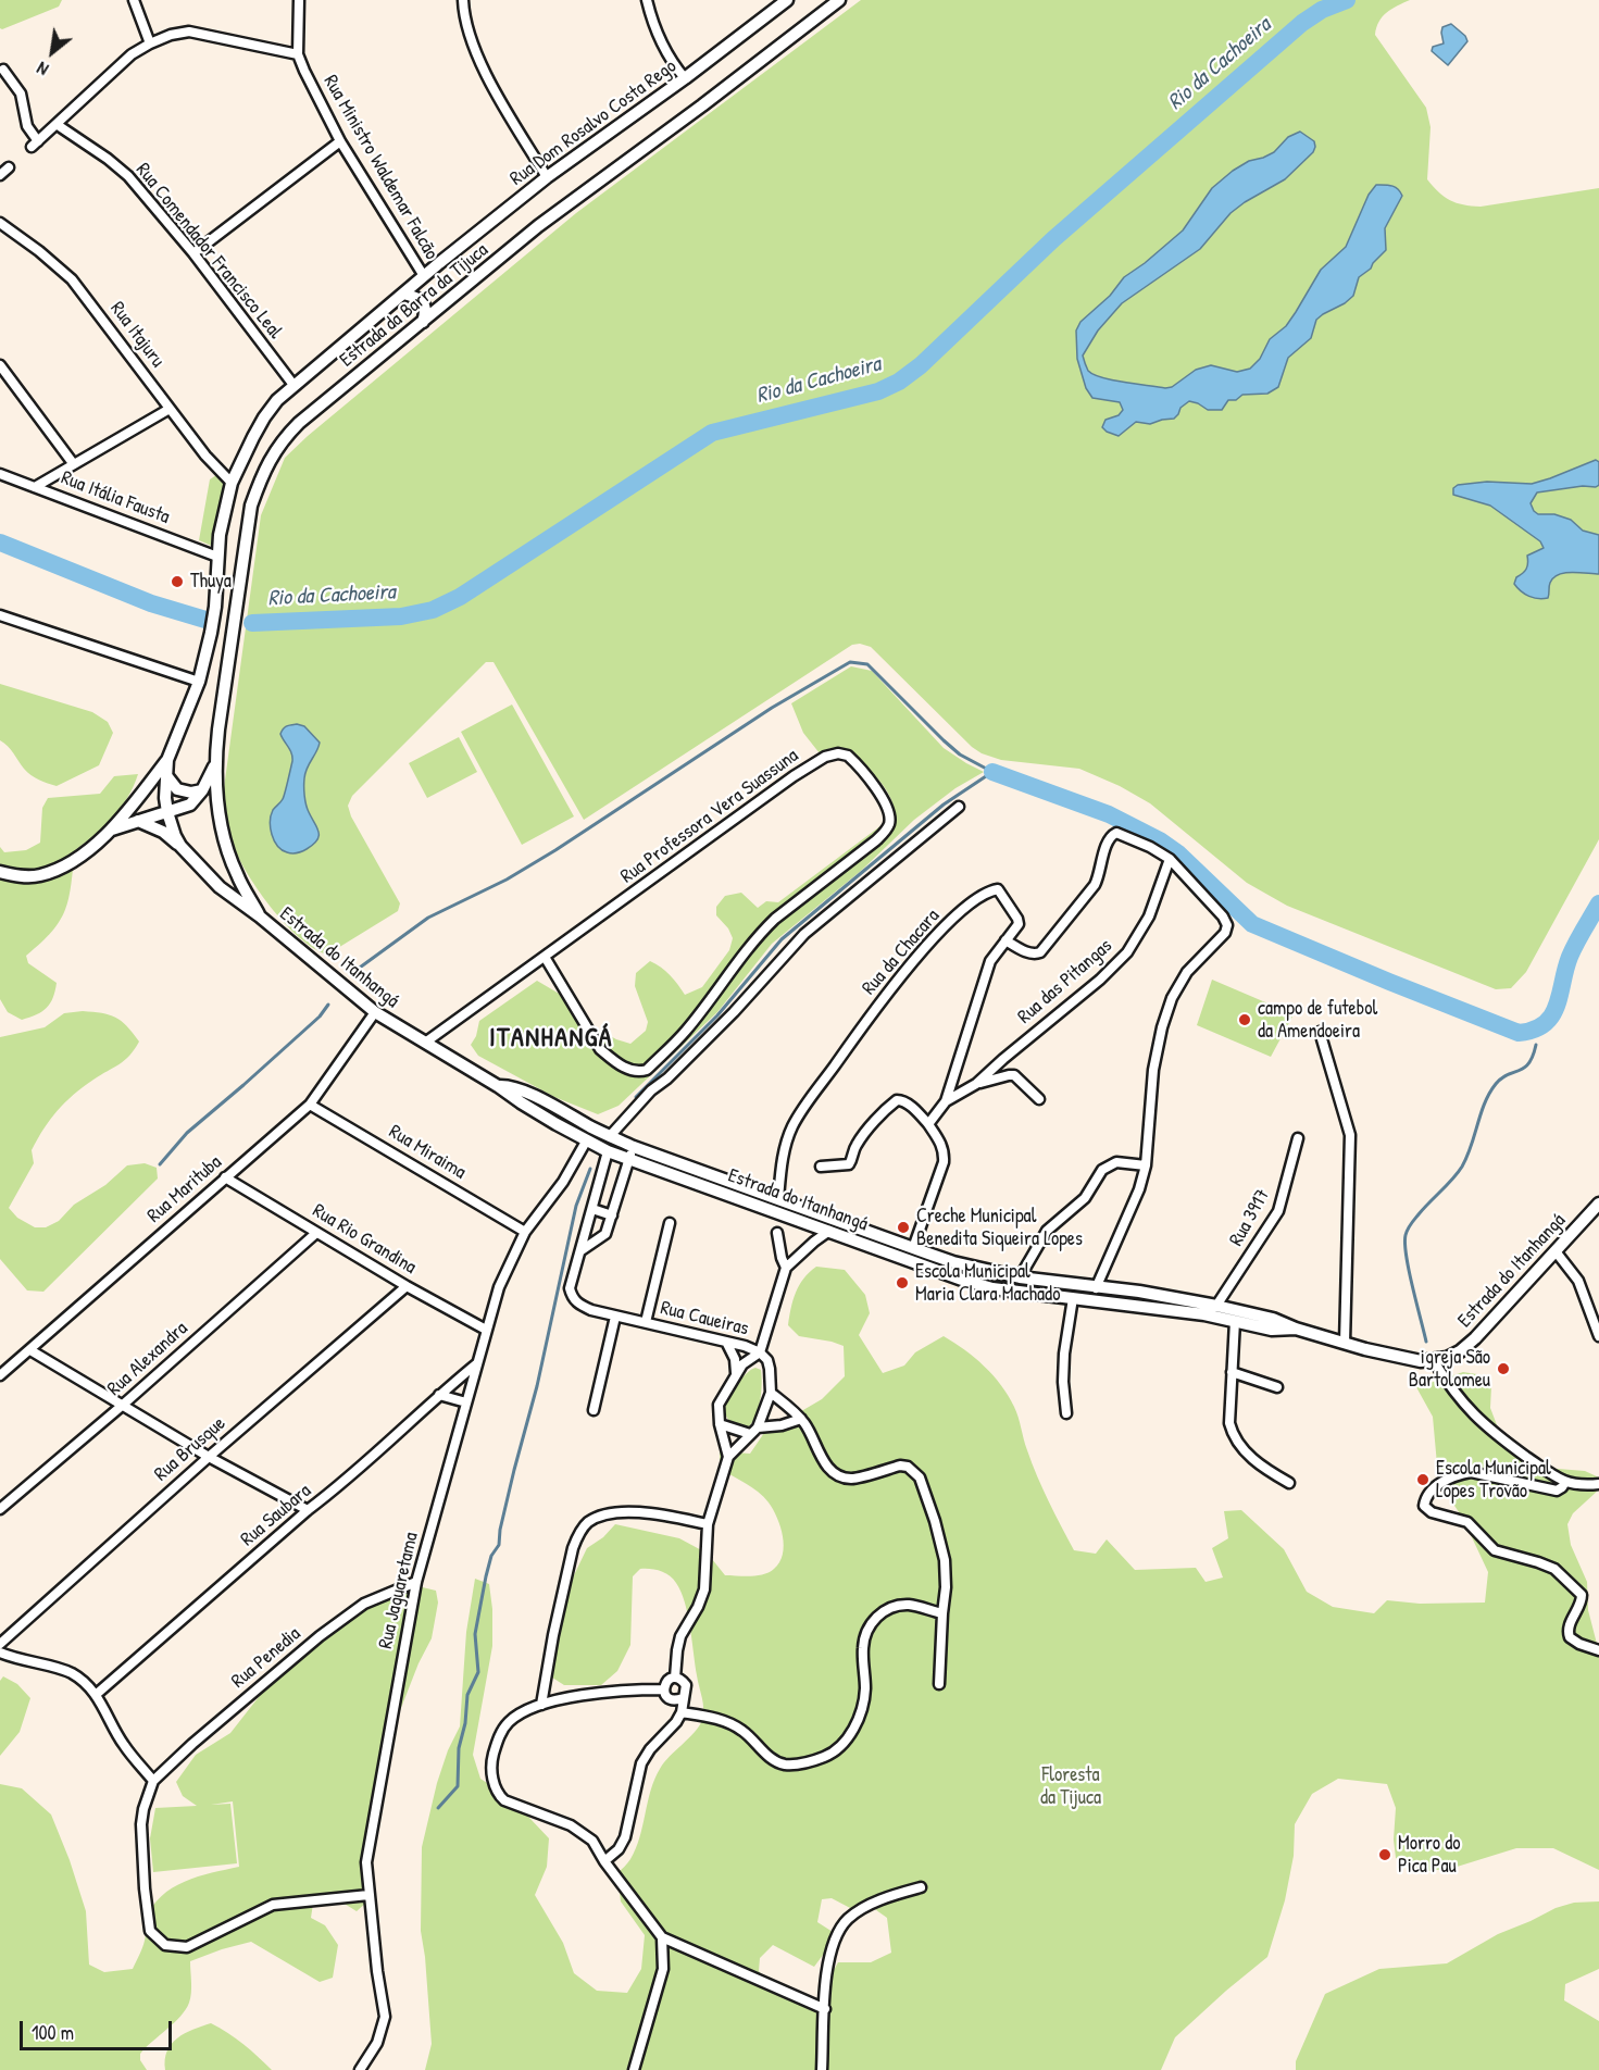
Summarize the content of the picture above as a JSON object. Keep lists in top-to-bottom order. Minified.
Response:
{"streets":{"main road":["Rua Dom Rosalvo Costa Rego","Estrada da Barra da Tijuca","Estrada do Itanhangá"],"street":["Rua Ministro Waldemar Falcão","Rua Comendador Francisco Leal","Rua Itajuru","Rua Itália Fausta","Rua Professora Vera Suassuna","Rua da Chacara","Rua das Pitangas","Rua Miraima","Rua Marituba","Rua 3917","Rua Rio Grandina","Rua Caueiras","Rua Alexandra","Rua Brusque","Rua Saubara","Rua Jaguaretama","Rua Penedia"]},"crossings":[["Rua Dom Rosalvo Costa Rego","Rua Ministro Waldemar Falcão"],["Rua Dom Rosalvo Costa Rego","Estrada da Barra da Tijuca"],["Rua Ministro Waldemar Falcão","Estrada da Barra da Tijuca"],["Rua Comendador Francisco Leal","Estrada da Barra da Tijuca"],["Estrada da Barra da Tijuca","Rua Itajuru"],["Estrada da Barra da Tijuca","Rua Itália Fausta"],["Estrada da Barra da Tijuca","Estrada do Itanhangá"],["Rua Professora Vera Suassuna","Estrada do Itanhangá"],["Rua da Chacara","Estrada do Itanhangá"],["Rua da Chacara","Rua das Pitangas"],["Estrada do Itanhangá","Rua Marituba"],["Estrada do Itanhangá","Rua 3917"],["Estrada do Itanhangá","Rua Jaguaretama"],["Rua Miraima","Rua Marituba"],["Rua Miraima","Rua Jaguaretama"],["Rua Marituba","Rua Rio Grandina"],["Rua Rio Grandina","Rua Alexandra"],["Rua Rio Grandina","Rua Brusque"],["Rua Rio Grandina","Rua Jaguaretama"],["Rua Saubara","Rua Jaguaretama"],["Rua Jaguaretama","Rua Penedia"]],"districts":["ITANHANGÁ"],"water":["Rio da Cachoeira"],"parks":["Floresta da Tijuca"],"places":["Thuya","campo de futebol da Amendoeira","Creche Municipal Benedita Siqueira Lopes","Escola Municipal Maria Clara Machado","igreja São Bartolomeu","Escola Municipal Lopes Trovão","Morro do Pica Pau"],"scale_bar":"100 m","north":"bottom left"}
